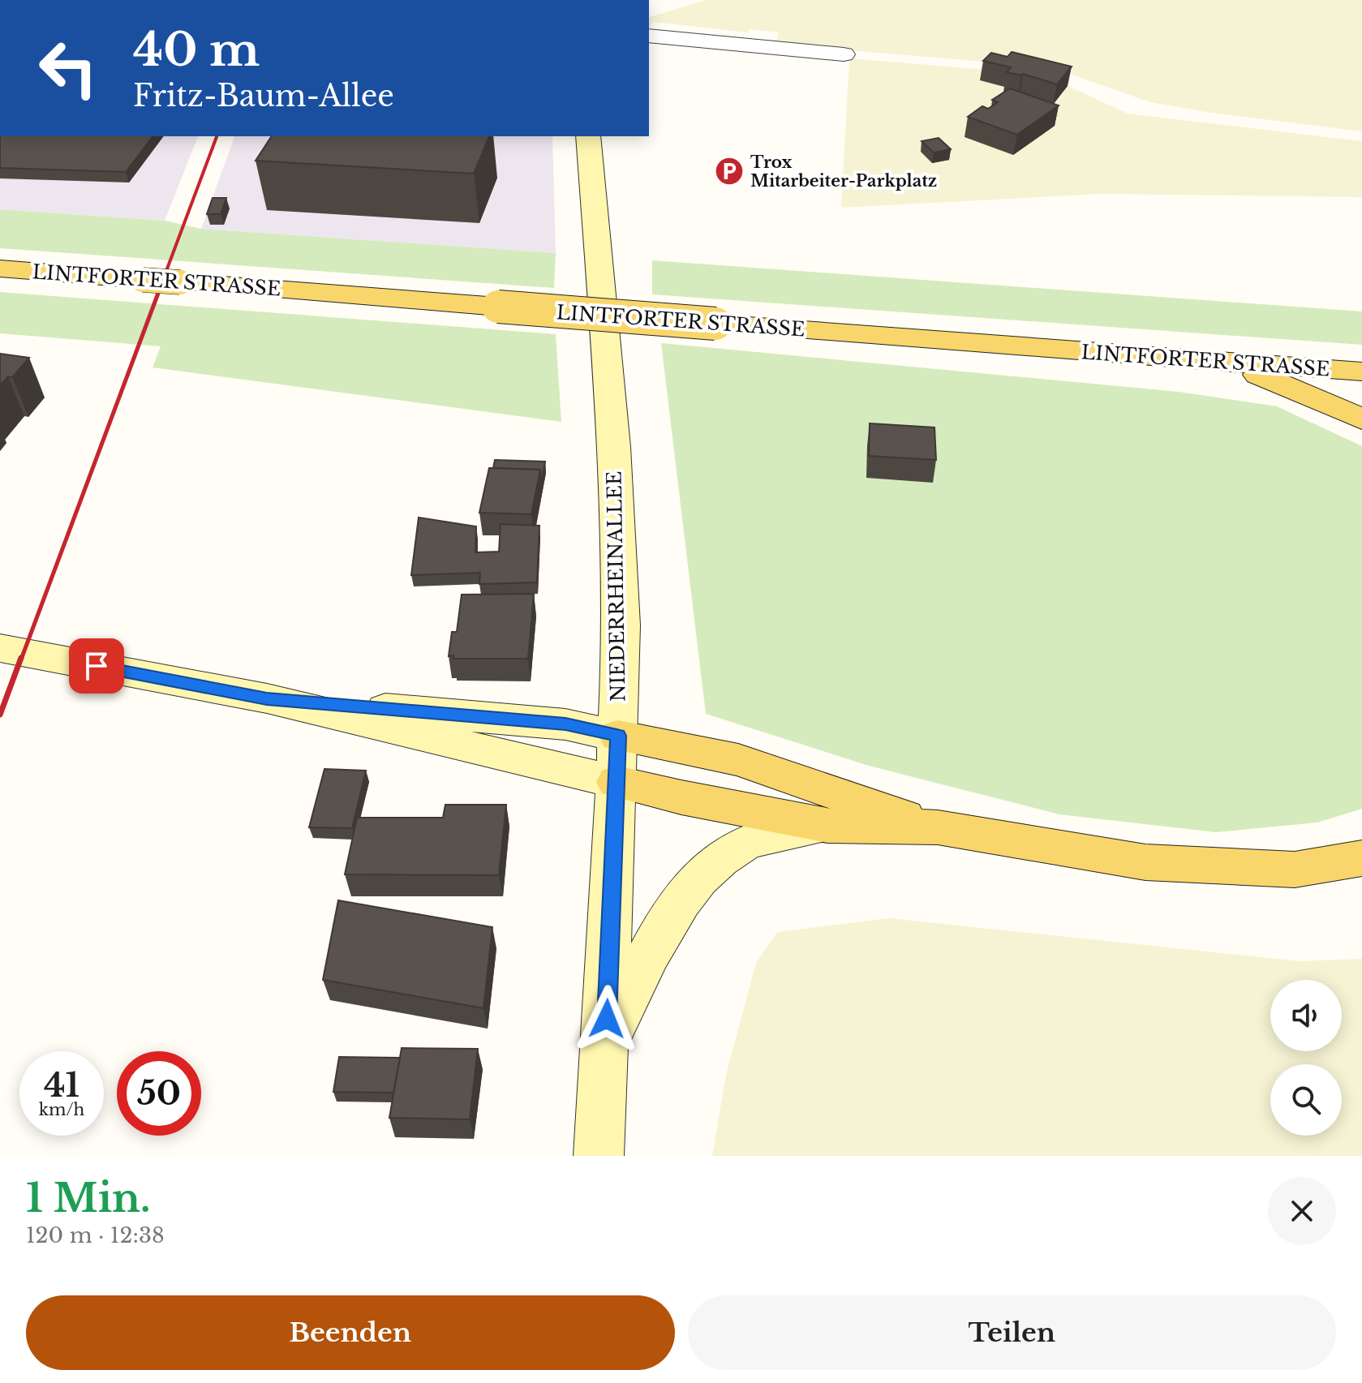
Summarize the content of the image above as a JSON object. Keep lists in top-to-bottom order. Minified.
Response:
{"streets":{"main road":["LINTFORTER STRASSE","NIEDERRHEINALLEE"]},"places":{"parking":["Trox Mitarbeiter-Parkplatz"]},"page":{"turn":["40 m","Fritz-Baum-Allee"],"speed":"41 km/h","limit":"50","heading":["1 Min.","120 m · 12:38"],"buttons":["Beenden","Teilen"]}}
